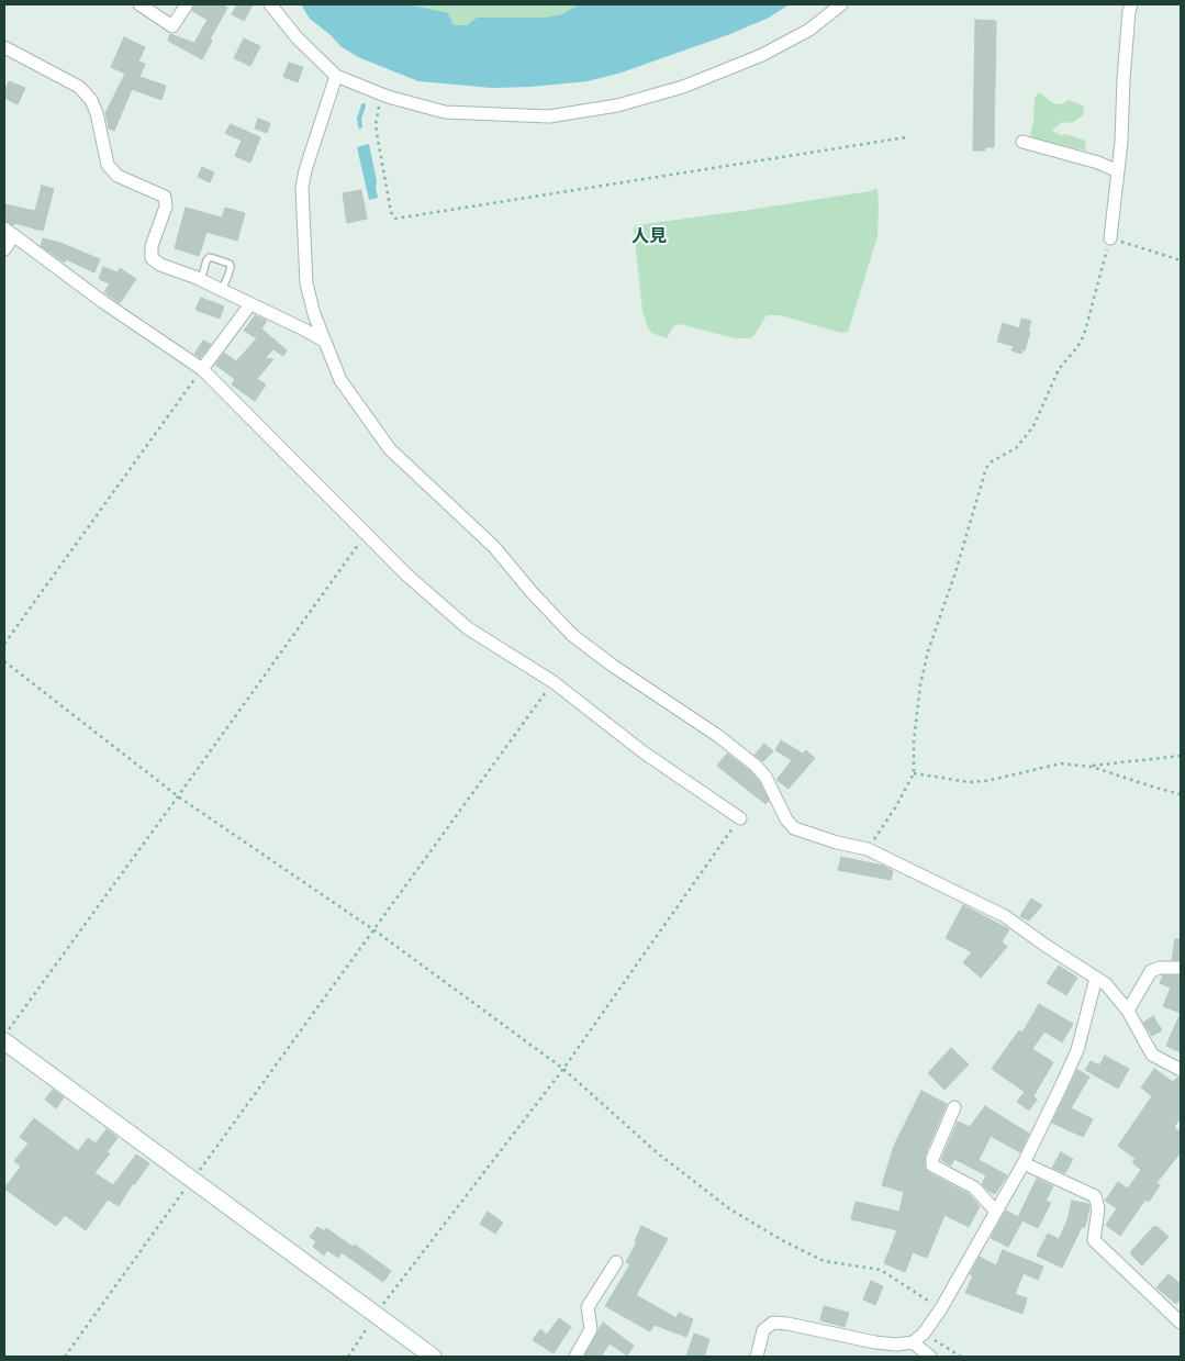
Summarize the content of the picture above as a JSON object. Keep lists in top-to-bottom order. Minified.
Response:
{"districts":["人見"]}
